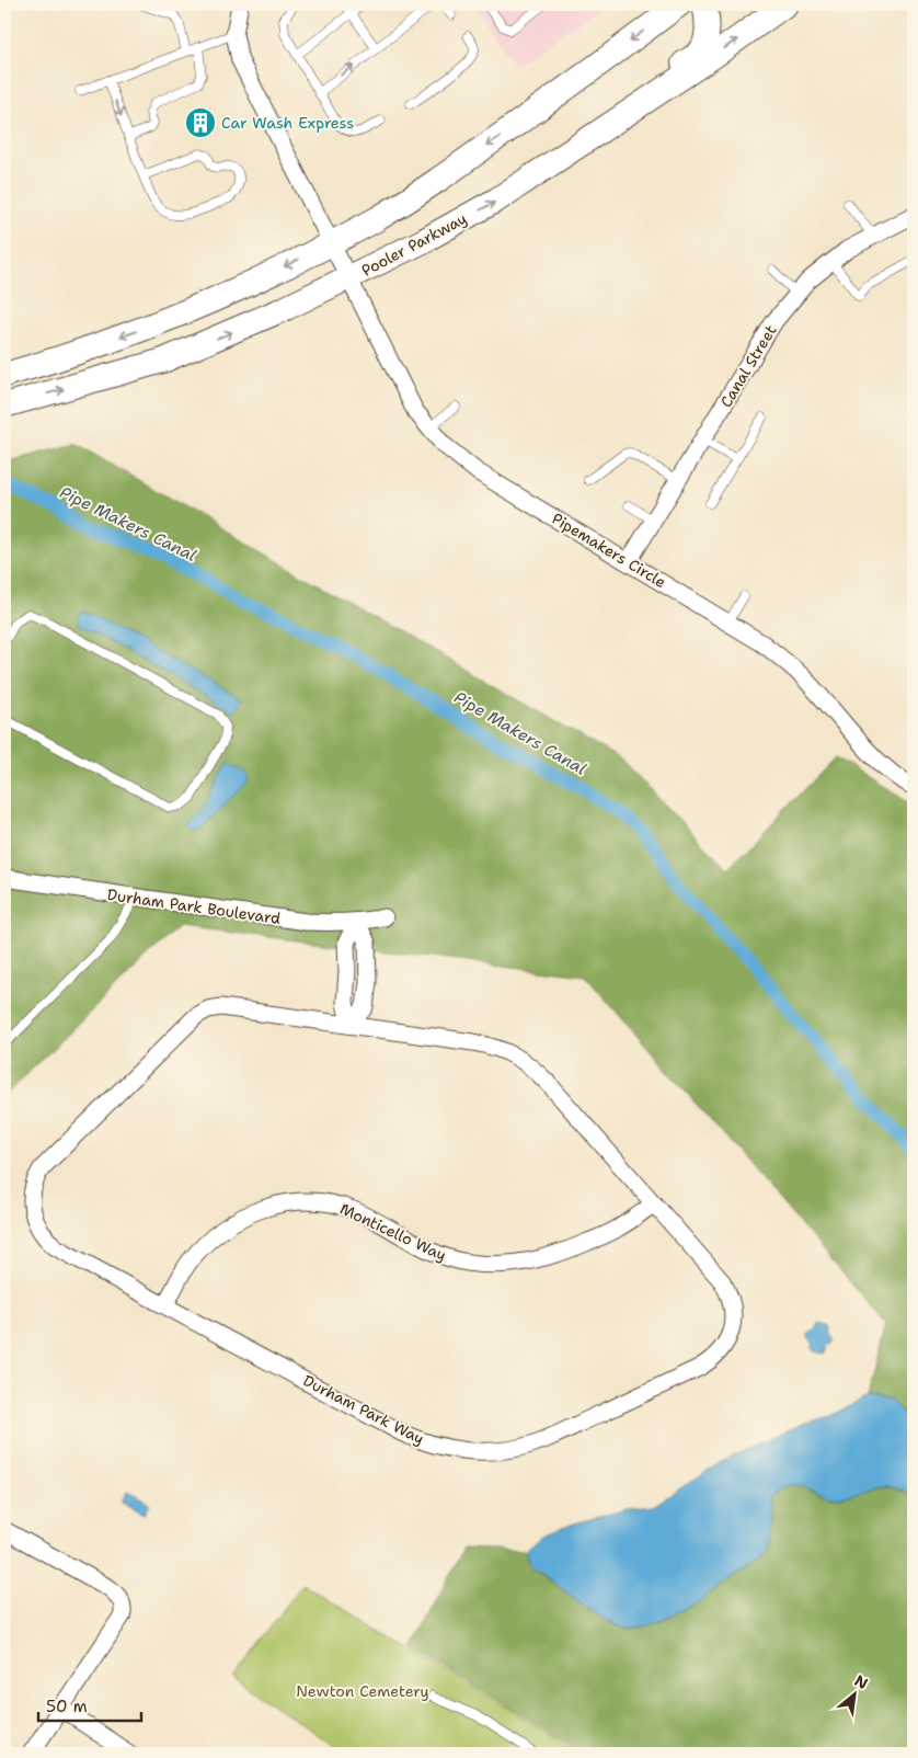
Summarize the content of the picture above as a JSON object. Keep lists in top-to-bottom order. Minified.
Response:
{"streets":{"main road":["Pooler Parkway"],"street":["Canal Street","Pipemakers Circle","Durham Park Boulevard","Monticello Way","Durham Park Way"]},"crossings":[["Pooler Parkway","Pipemakers Circle"],["Canal Street","Pipemakers Circle"],["Monticello Way","Durham Park Way"]],"water":["Pipe Makers Canal"],"parks":["Newton Cemetery"],"places":{"building":["Car Wash Express"]},"scale_bar":"50 m","north":"top right"}
